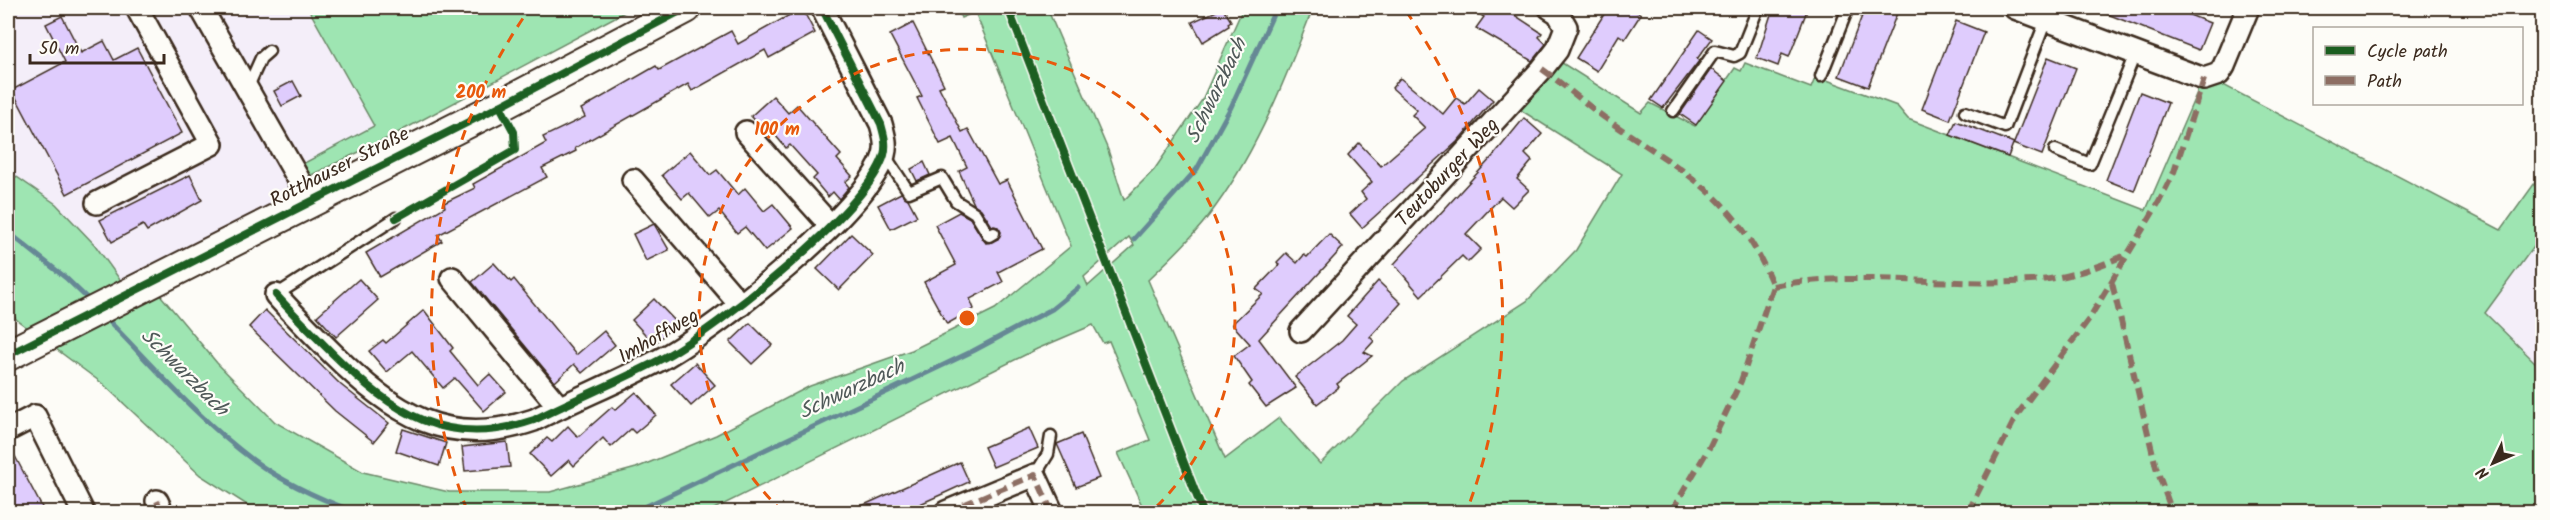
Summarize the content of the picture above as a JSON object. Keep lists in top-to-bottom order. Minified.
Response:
{"streets":{"main road":["Rotthauser Straße"],"street":["Teutoburger Weg","Imhoffweg"]},"water":["Schwarzbach"],"legend":["Cycle path","Path"],"scale_bar":"50 m","north":"bottom left","rings":["200 m","100 m"]}
